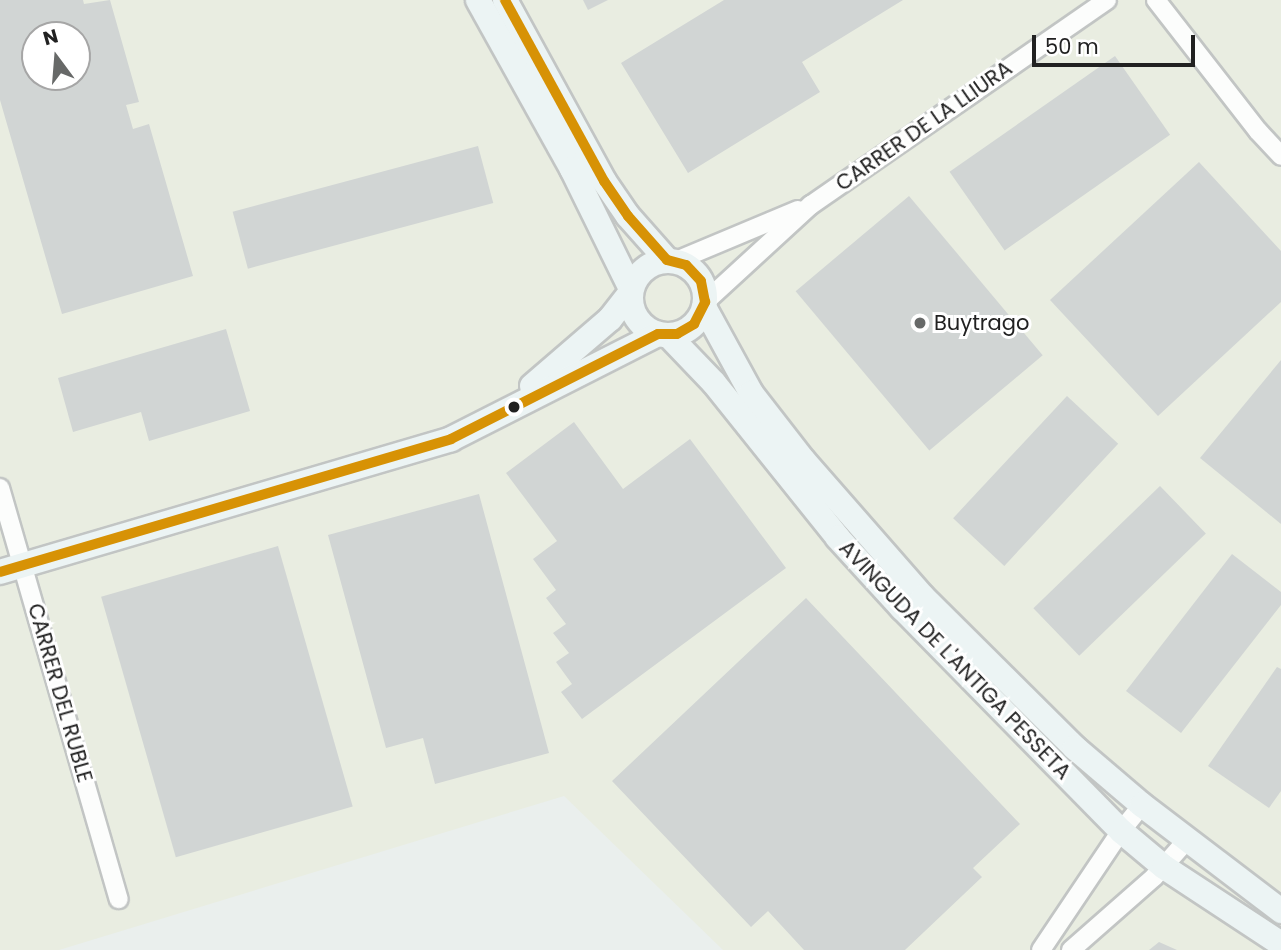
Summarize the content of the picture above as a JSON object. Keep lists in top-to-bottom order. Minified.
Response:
{"streets":{"street":["CARRER DE LA LLIURA","AVINGUDA DE L'ANTIGA PESSETA","CARRER DEL RUBLE"]},"crossings":[["CARRER DE LA LLIURA","AVINGUDA DE L'ANTIGA PESSETA"]],"places":["Buytrago"],"scale_bar":"50 m","north":"top"}
